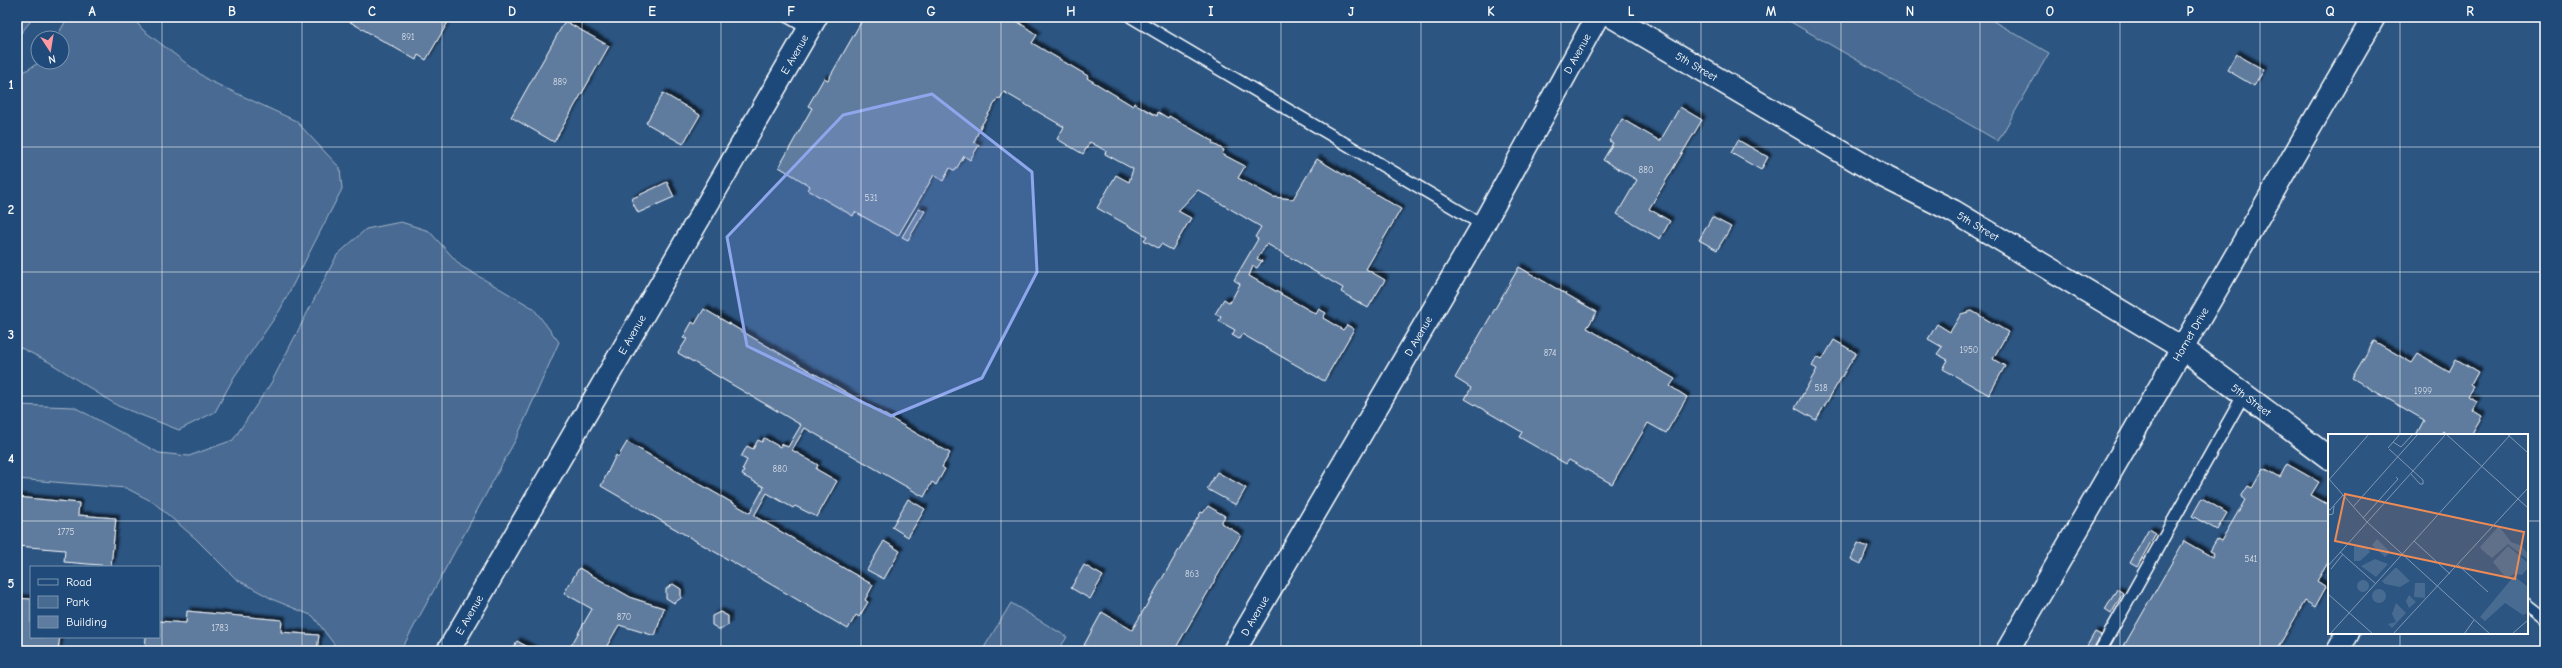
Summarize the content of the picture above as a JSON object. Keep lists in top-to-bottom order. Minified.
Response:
{"streets":{"street":["D Avenue","E Avenue","5th Street","Hornet Drive"]},"crossings":[["5th Street","Hornet Drive"]],"house_numbers":["891","889","880","531","1950","874","518","1999","880","1775","541","863","870","1783"],"legend":["Road","Park","Building"],"north":"bottom","grid":{"columns":["A","B","C","D","E","F","G","H","I","J","K","L","M","N","O","P","Q","R"],"rows":["1","2","3","4","5"]}}
